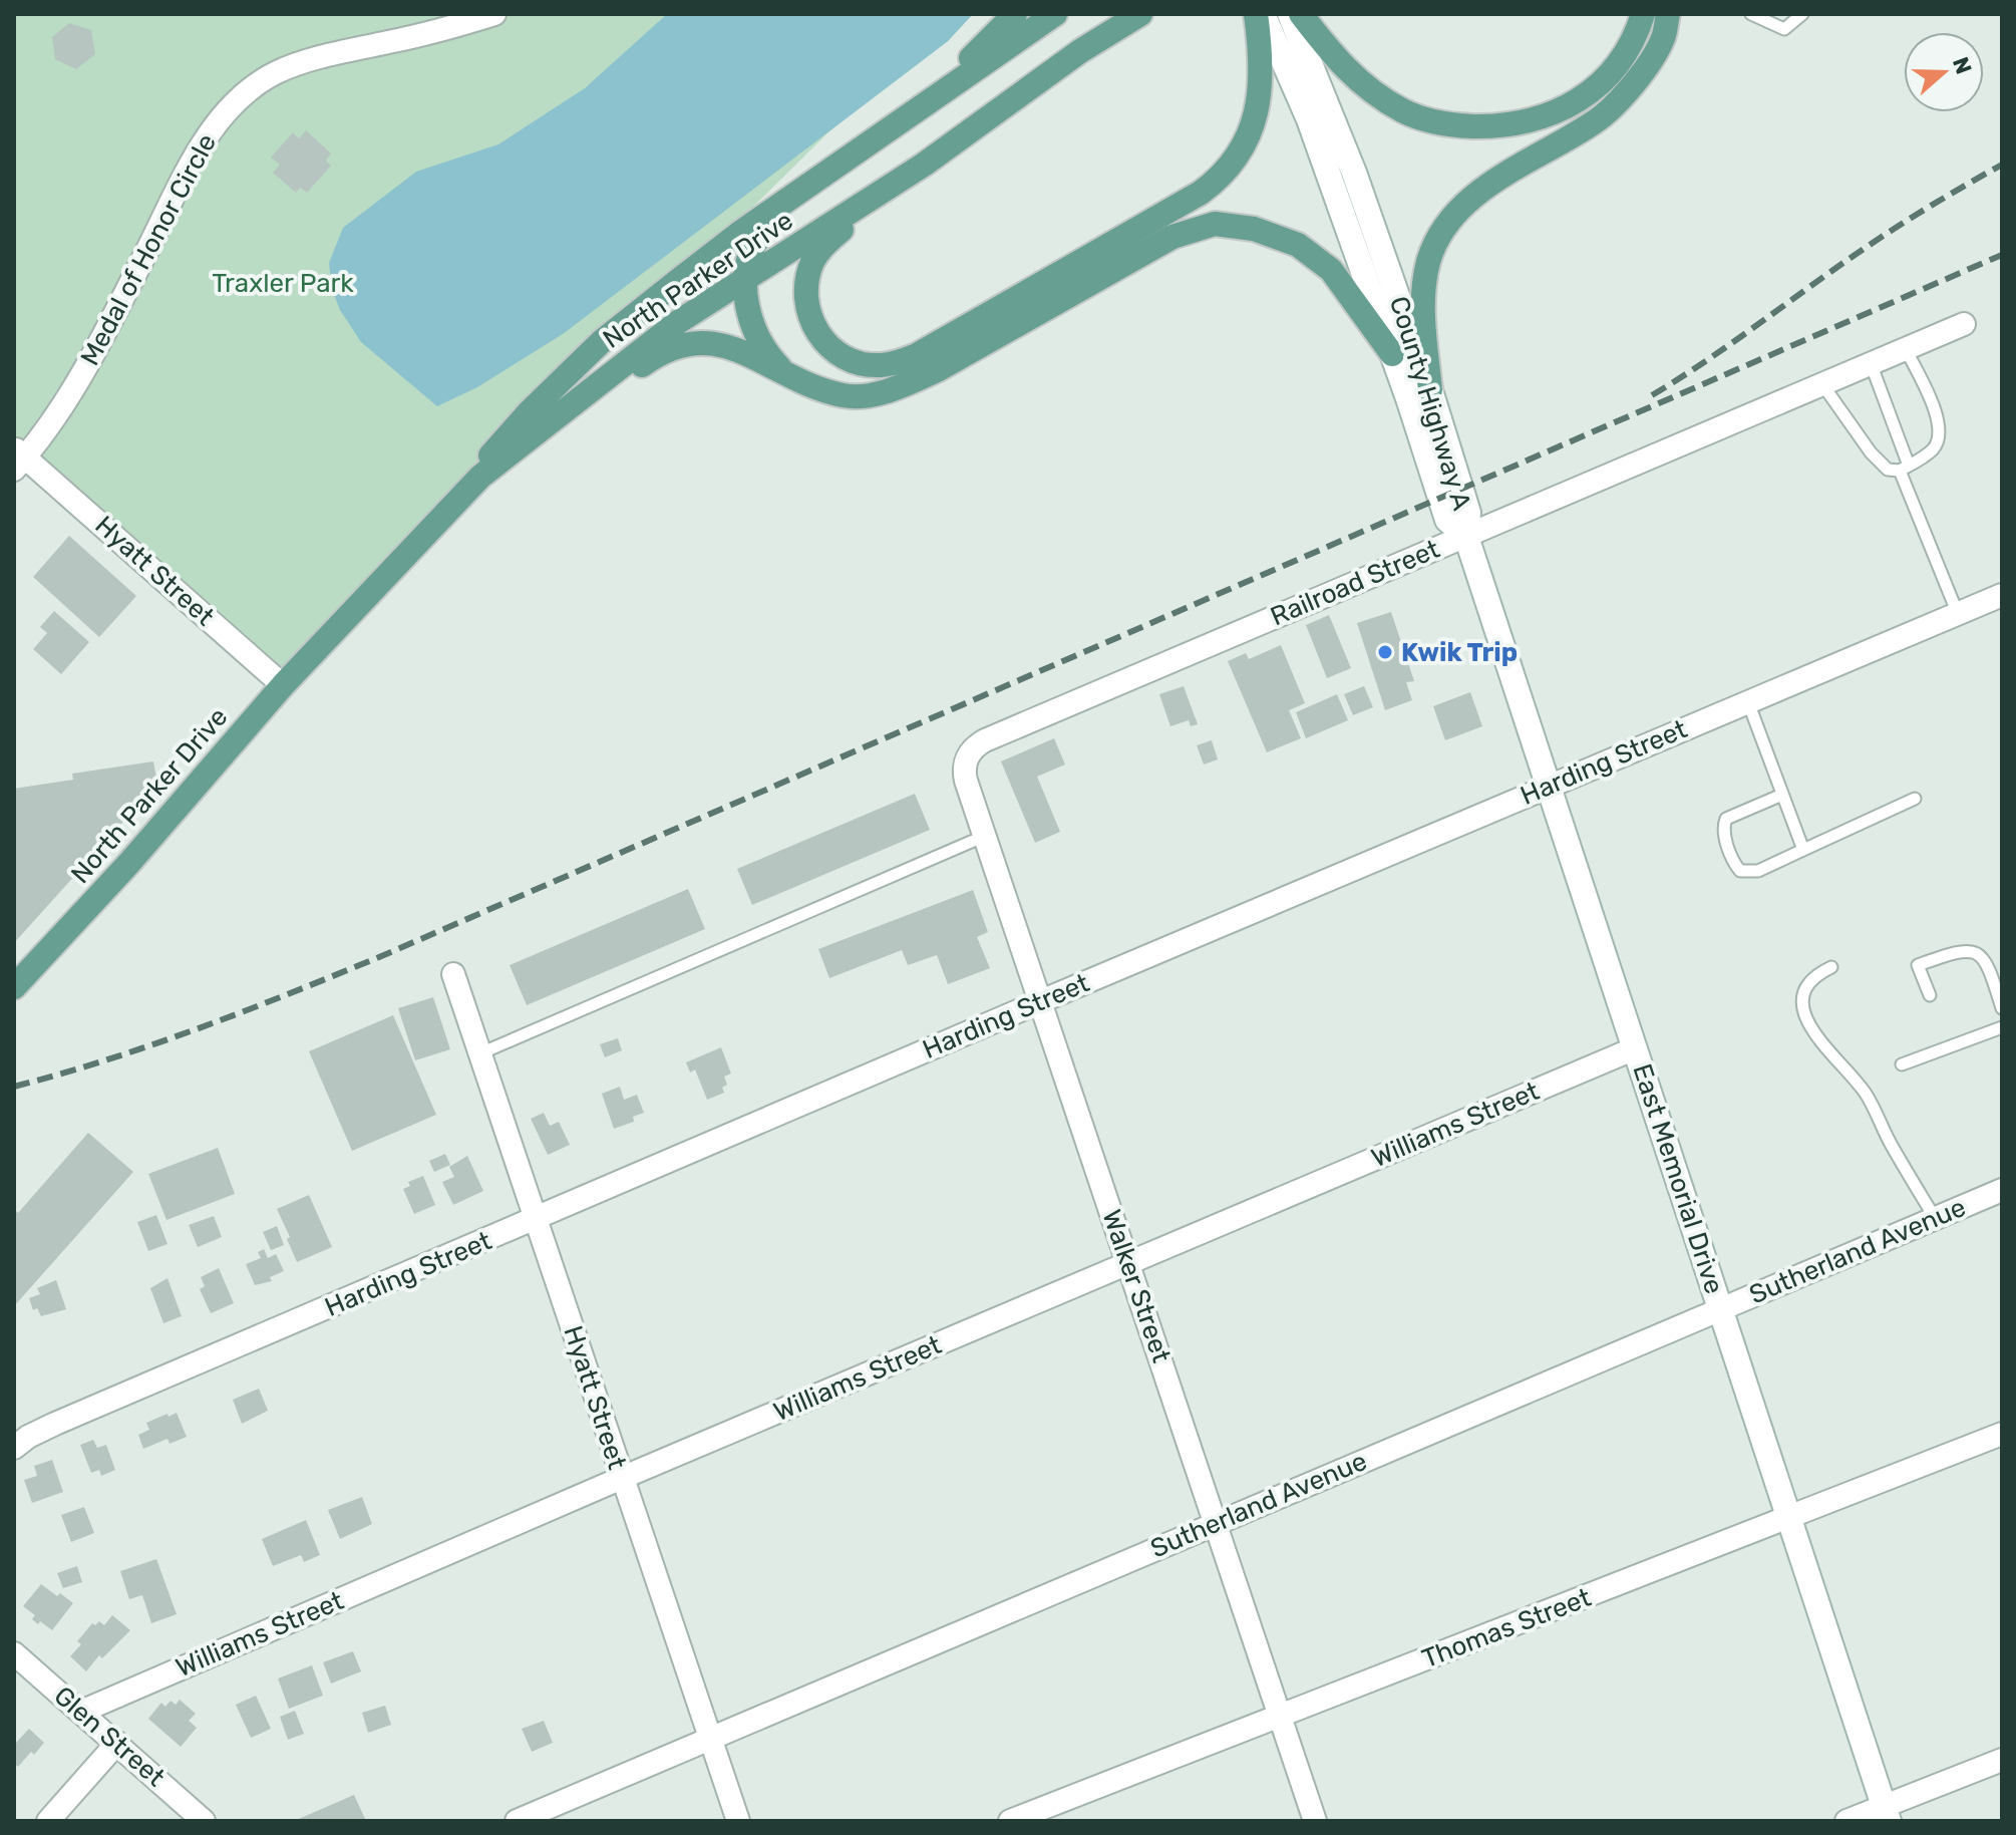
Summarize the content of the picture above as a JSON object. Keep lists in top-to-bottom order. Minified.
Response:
{"streets":{"main road":["North Parker Drive","County Highway A","East Memorial Drive"],"street":["Medal of Honor Circle","Hyatt Street","Railroad Street","Harding Street","Williams Street","Sutherland Avenue","Walker Street","Thomas Street","Glen Street"]},"crossings":[["Medal of Honor Circle","Hyatt Street"],["North Parker Drive","Hyatt Street"],["County Highway A","Railroad Street"],["County Highway A","East Memorial Drive"],["Hyatt Street","Harding Street"],["Hyatt Street","Williams Street"],["Hyatt Street","Sutherland Avenue"],["Railroad Street","East Memorial Drive"],["Railroad Street","Walker Street"],["Harding Street","East Memorial Drive"],["Harding Street","Walker Street"],["Williams Street","East Memorial Drive"],["Williams Street","Walker Street"],["Williams Street","Glen Street"],["East Memorial Drive","Sutherland Avenue"],["East Memorial Drive","Thomas Street"],["Sutherland Avenue","Walker Street"],["Walker Street","Thomas Street"]],"parks":["Traxler Park"],"places":["Kwik Trip"],"north":"right"}
